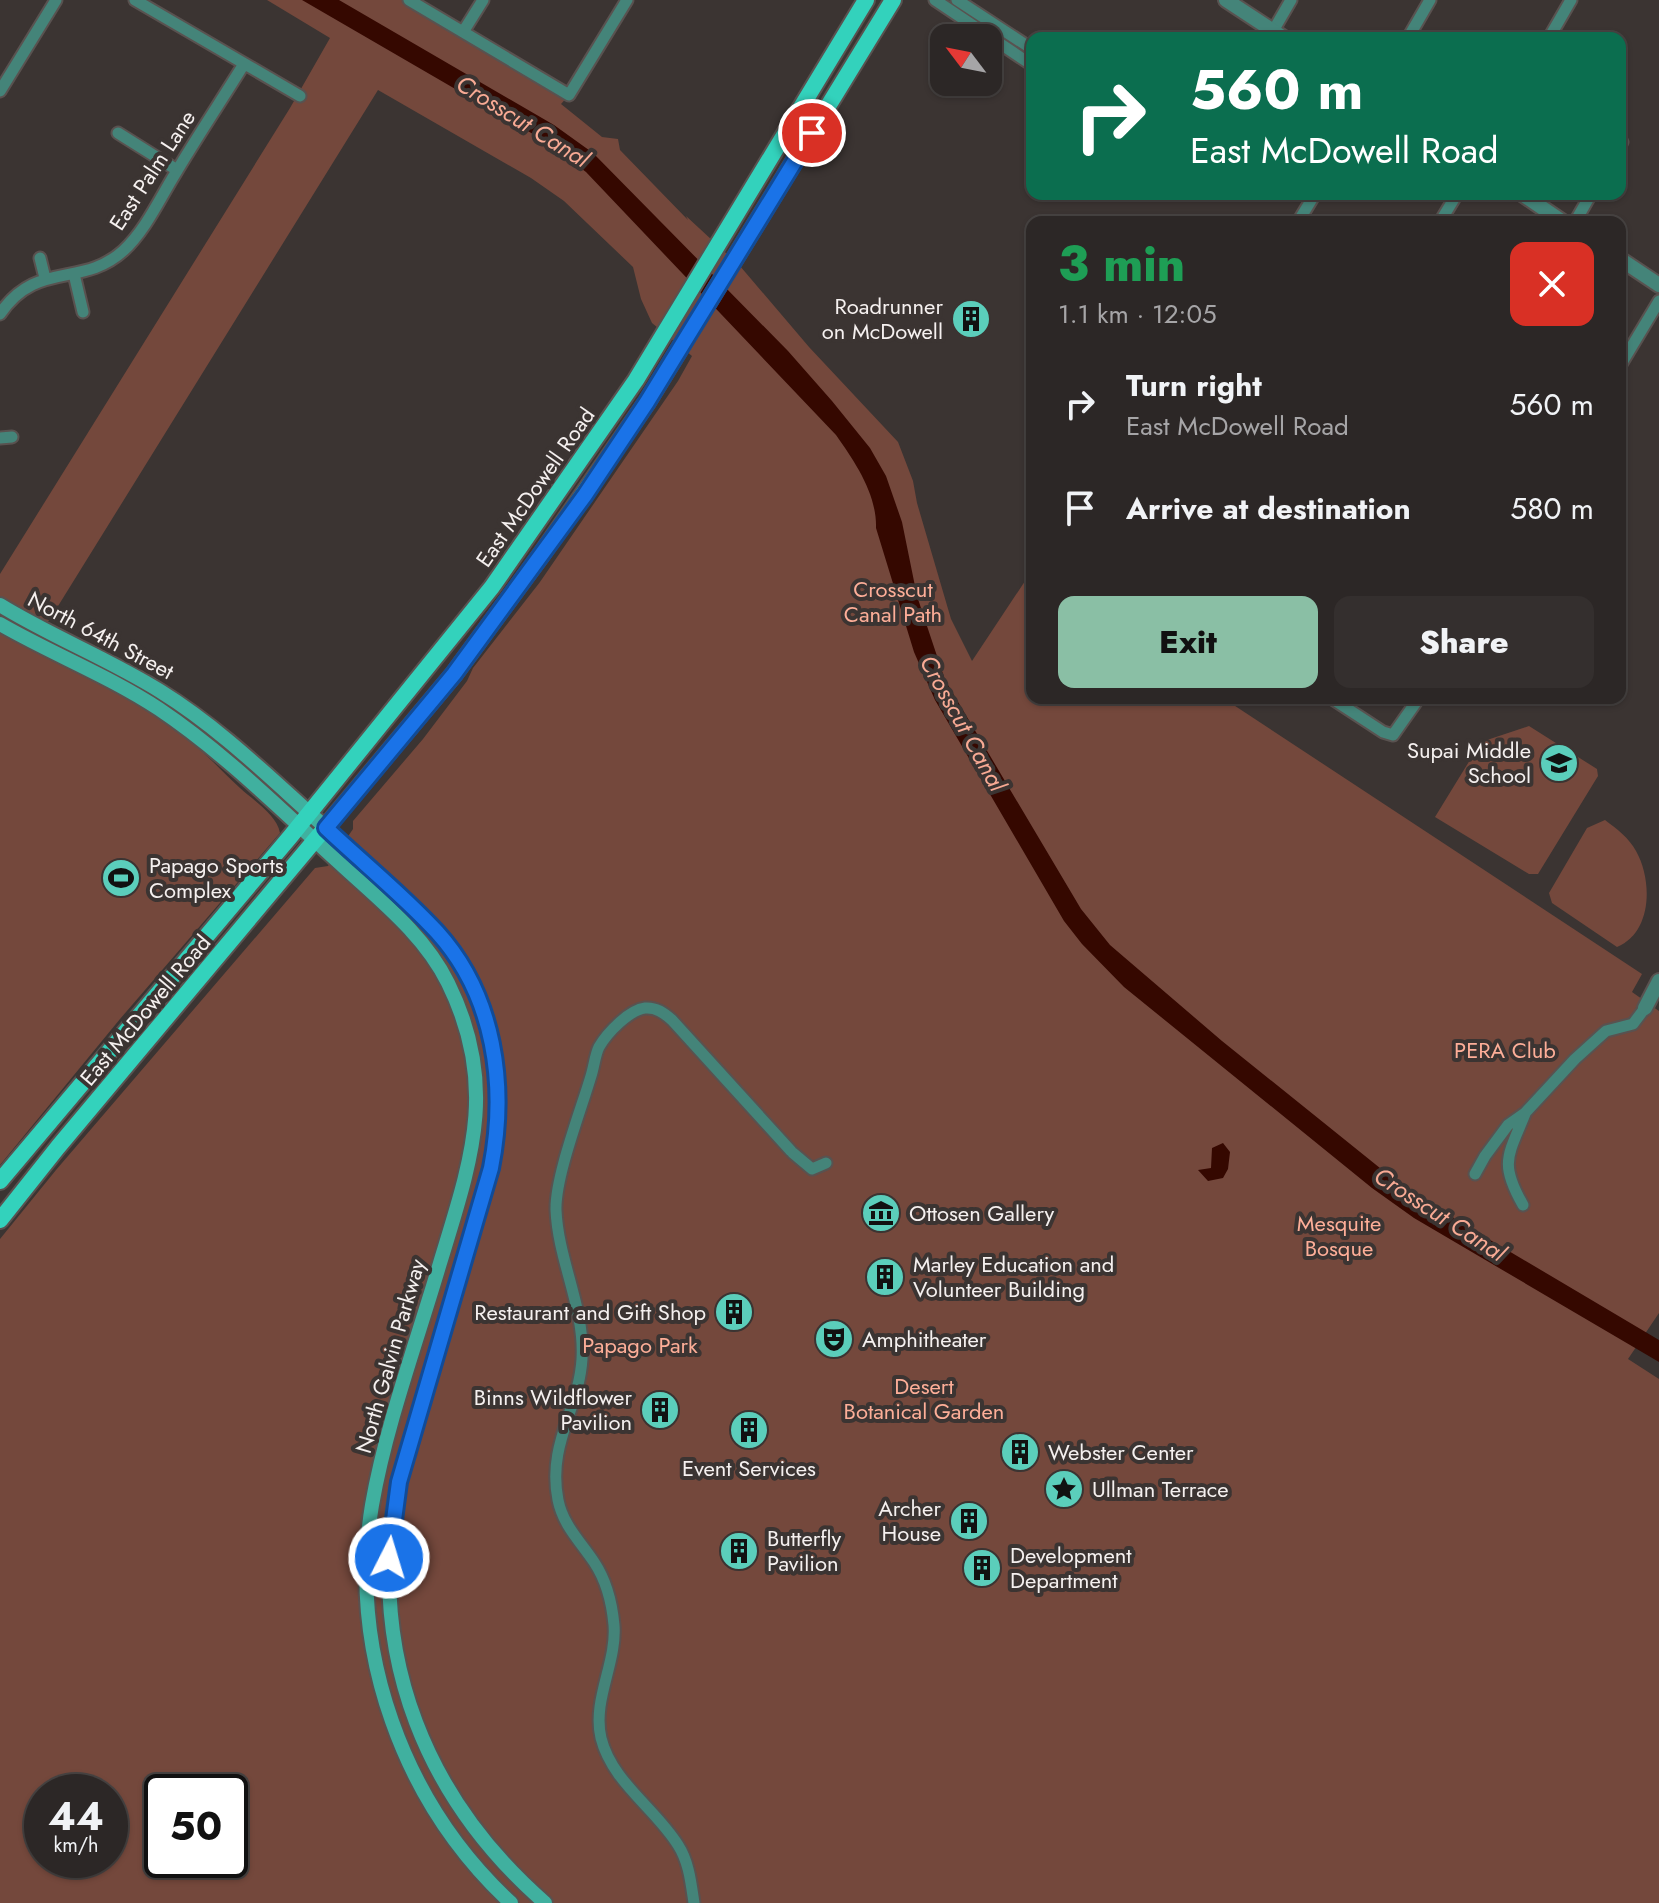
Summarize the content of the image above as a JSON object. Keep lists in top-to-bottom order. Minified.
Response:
{"streets":{"main road":["East McDowell Road","North 64th Street","North Galvin Parkway"],"street":["East Palm Lane"]},"crossings":[["East McDowell Road","North 64th Street"],["East McDowell Road","North Galvin Parkway"],["North 64th Street","North Galvin Parkway"]],"water":["Crosscut Canal"],"parks":["Crosscut Canal Path","PERA Club","Mesquite Bosque","Papago Park","Desert Botanical Garden"],"places":{"building":["Roadrunner on McDowell","Marley Education and Volunteer Building","Restaurant and Gift Shop","Binns Wildflower Pavilion","Event Services","Webster Center","Archer House","Butterfly Pavilion","Development Department"],"school or university":["Supai Middle School"],"sports":["Papago Sports Complex"],"museum":["Ottosen Gallery"],"theatre":["Amphitheater"],"place":["Ullman Terrace"]},"north":"top left","page":{"turn":["560 m","East McDowell Road"],"heading":["3 min","1.1 km · 12:05"],"list":[{"name":"Turn right","note":"East McDowell Road","value":"560 m"},{"name":"Arrive at destination","value":"580 m"}],"buttons":["Exit","Share"],"speed":"44 km/h","limit":"50"}}
